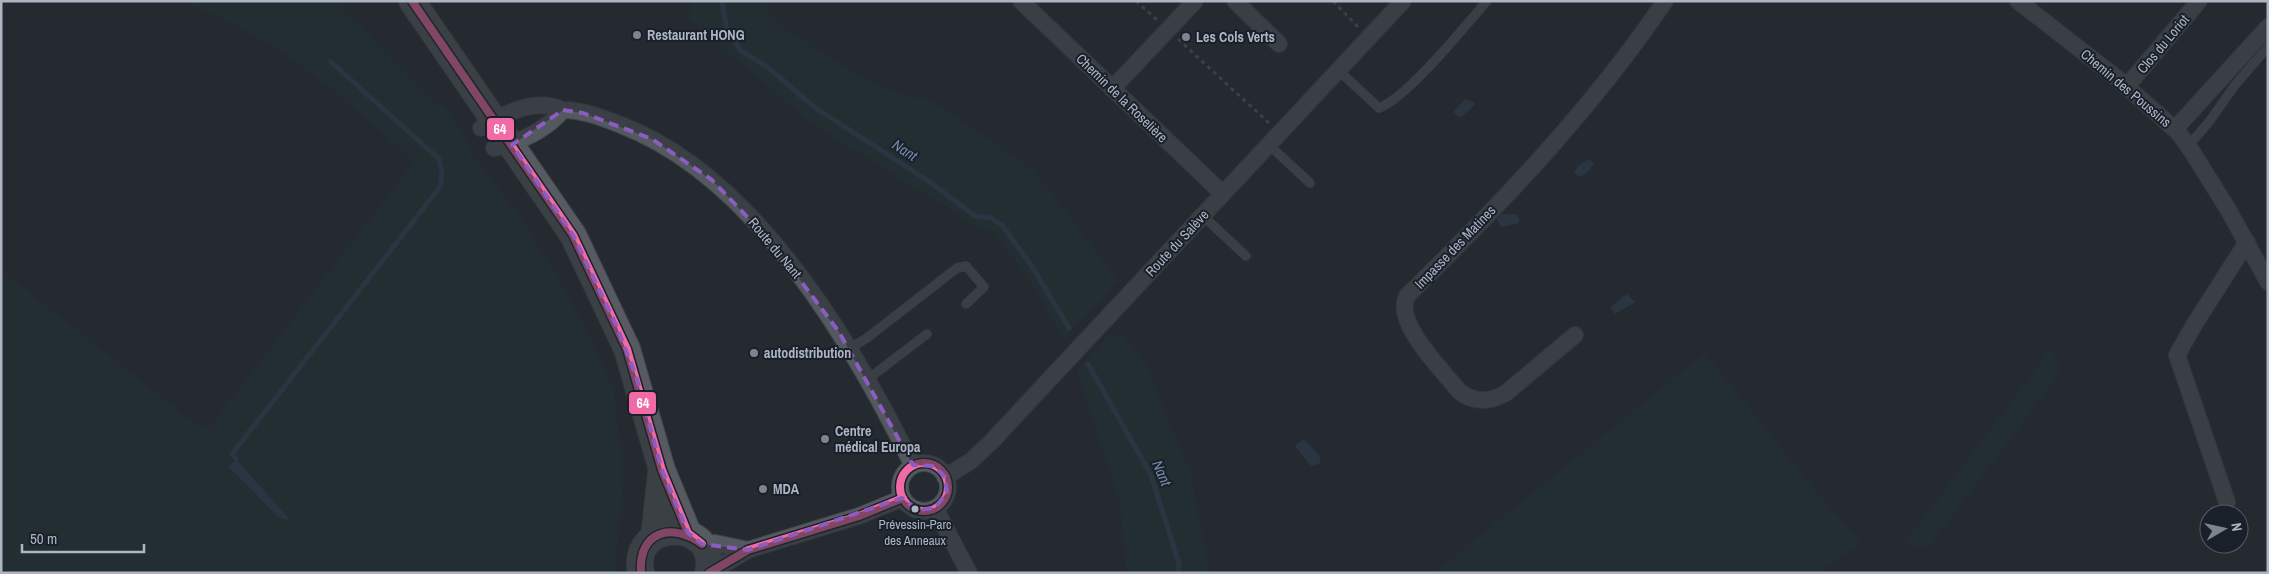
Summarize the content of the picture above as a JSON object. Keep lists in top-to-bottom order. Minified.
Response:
{"streets":{"street":["Clos du Loriot","Chemin des Poussins","Chemin de la Roselière","Route du Salève","Impasse des Matines","Route du Nant"]},"crossings":[["Clos du Loriot","Chemin des Poussins"],["Chemin de la Roselière","Route du Salève"],["Route du Salève","Route du Nant"]],"water":["Nant"],"places":["Restaurant HONG","Les Cols Verts","autodistribution","Centre médical Europa","MDA","Prévessin-Parc des Anneaux"],"lines":["transit line 64"],"scale_bar":"50 m","north":"right"}
